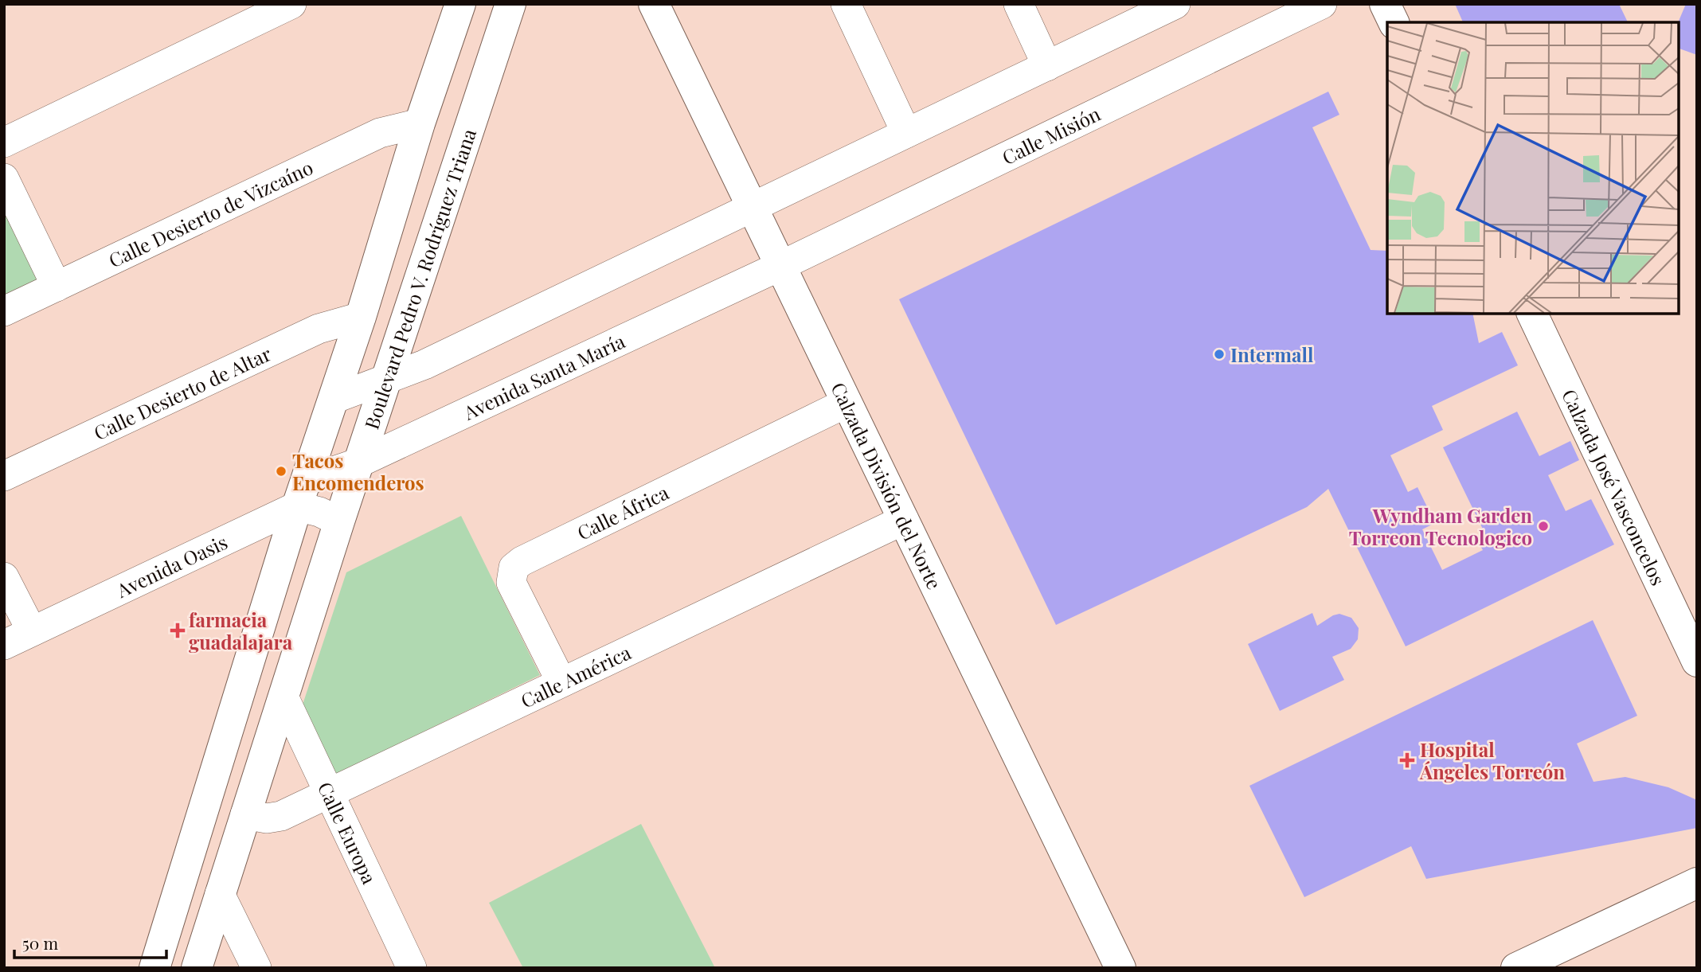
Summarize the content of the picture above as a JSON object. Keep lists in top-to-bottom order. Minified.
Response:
{"streets":{"main road":["Boulevard Pedro V. Rodríguez Triana","Calzada División del Norte","Calzada José Vasconcelos"],"street":["Calle Misión","Calle Desierto de Vizcaíno","Avenida Santa María","Calle Desierto de Altar","Calle África","Avenida Oasis","Calle América","Calle Europa"]},"crossings":[["Calle Misión","Avenida Santa María"],["Calle Misión","Calzada División del Norte"],["Boulevard Pedro V. Rodríguez Triana","Avenida Santa María"],["Boulevard Pedro V. Rodríguez Triana","Calle América"],["Boulevard Pedro V. Rodríguez Triana","Calle Europa"],["Avenida Santa María","Calzada División del Norte"],["Avenida Santa María","Avenida Oasis"],["Calzada División del Norte","Calle África"],["Calzada División del Norte","Calle América"],["Calle África","Calle América"],["Calle América","Calle Europa"]],"places":{"other":["Intermall","Tacos Encomenderos","Wyndham Garden Torreon Tecnologico"],"health":["farmacia guadalajara","Hospital Ángeles Torreón"]},"scale_bar":"50 m"}
